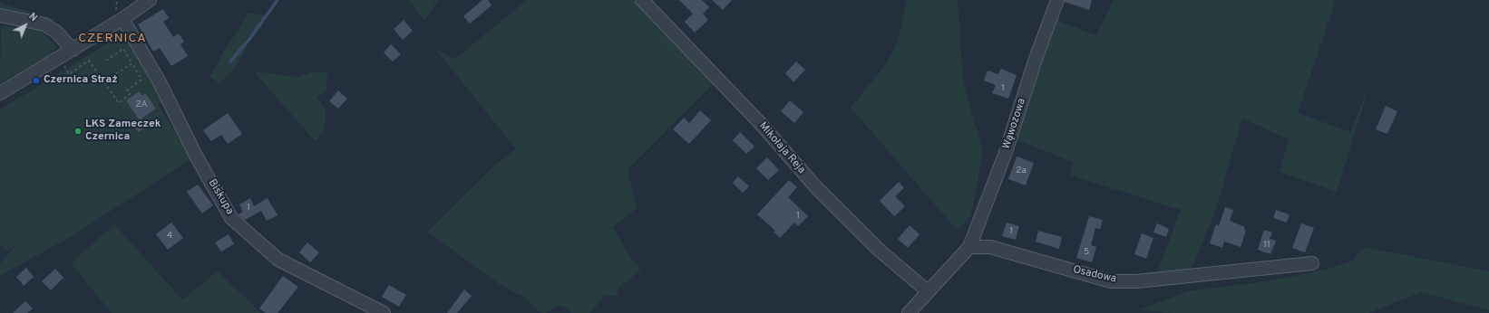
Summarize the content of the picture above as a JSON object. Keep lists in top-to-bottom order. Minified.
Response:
{"streets":{"street":["Wąwozowa","Mikołaja Reja","Biskupa","Osadowa"]},"crossings":[["Wąwozowa","Osadowa"]],"districts":["CZERNICA"],"places":["Czernica Straż","LKS Zameczek Czernica"],"house_numbers":["1","2A","2a","1","1","1","4","11","5"],"north":"top right"}
